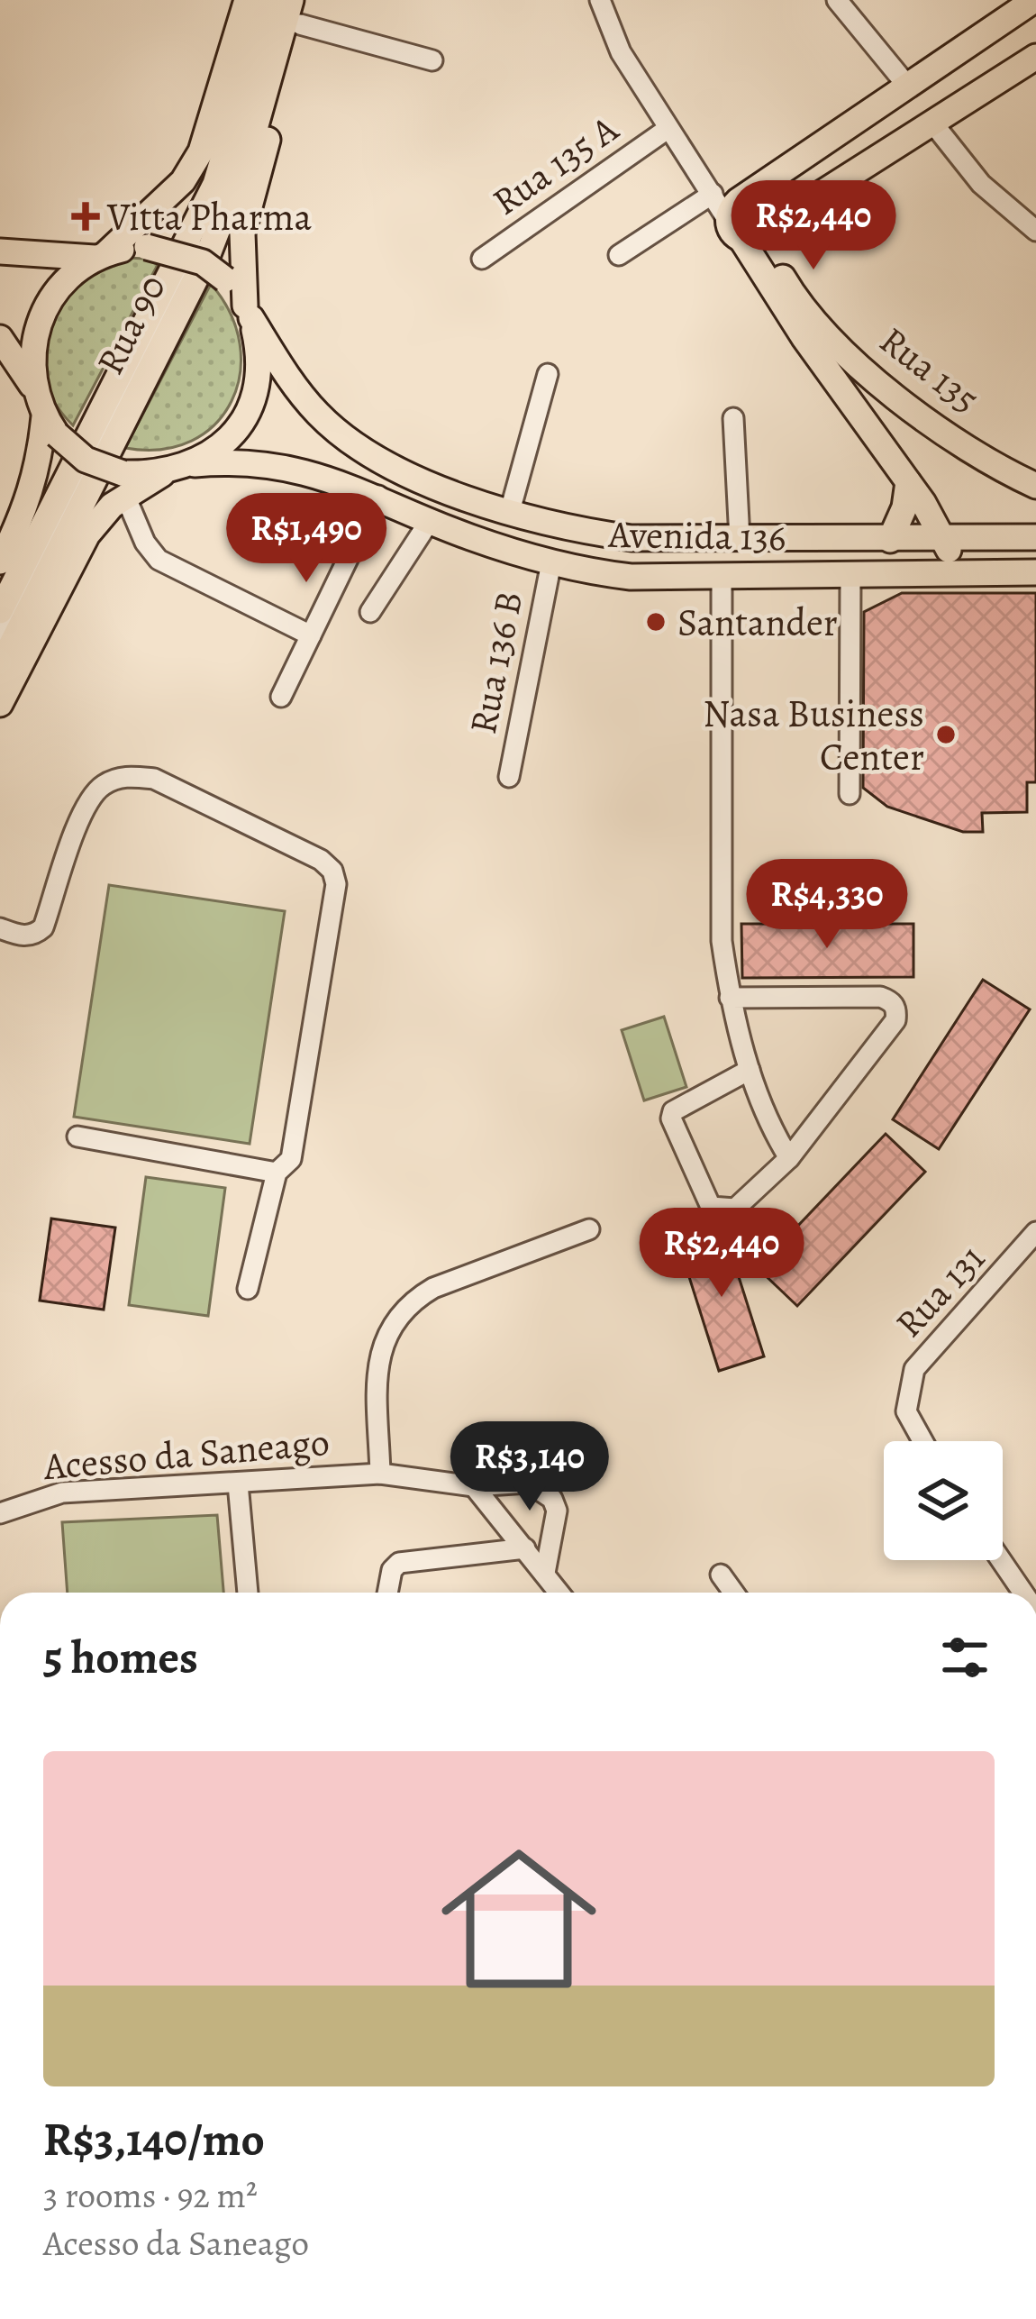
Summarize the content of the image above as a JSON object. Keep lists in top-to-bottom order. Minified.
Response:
{"streets":{"main road":["Rua 90","Rua 135","Avenida 136"],"street":["Rua 135 A","Rua 136 B","Rua 131","Acesso da Saneago"]},"crossings":[["Rua 135","Avenida 136"],["Avenida 136","Rua 136 B"]],"places":{"health":["Vitta Pharma"],"other":["Santander","Nasa Business Center"]},"page":{"price":["R$2,440","R$1,490","R$4,330","R$2,440","R$3,140"],"heading":"5 homes","list":[{"name":"R$3,140/mo","note":"3 rooms · 92 m² · Acesso da Saneago"}]}}
